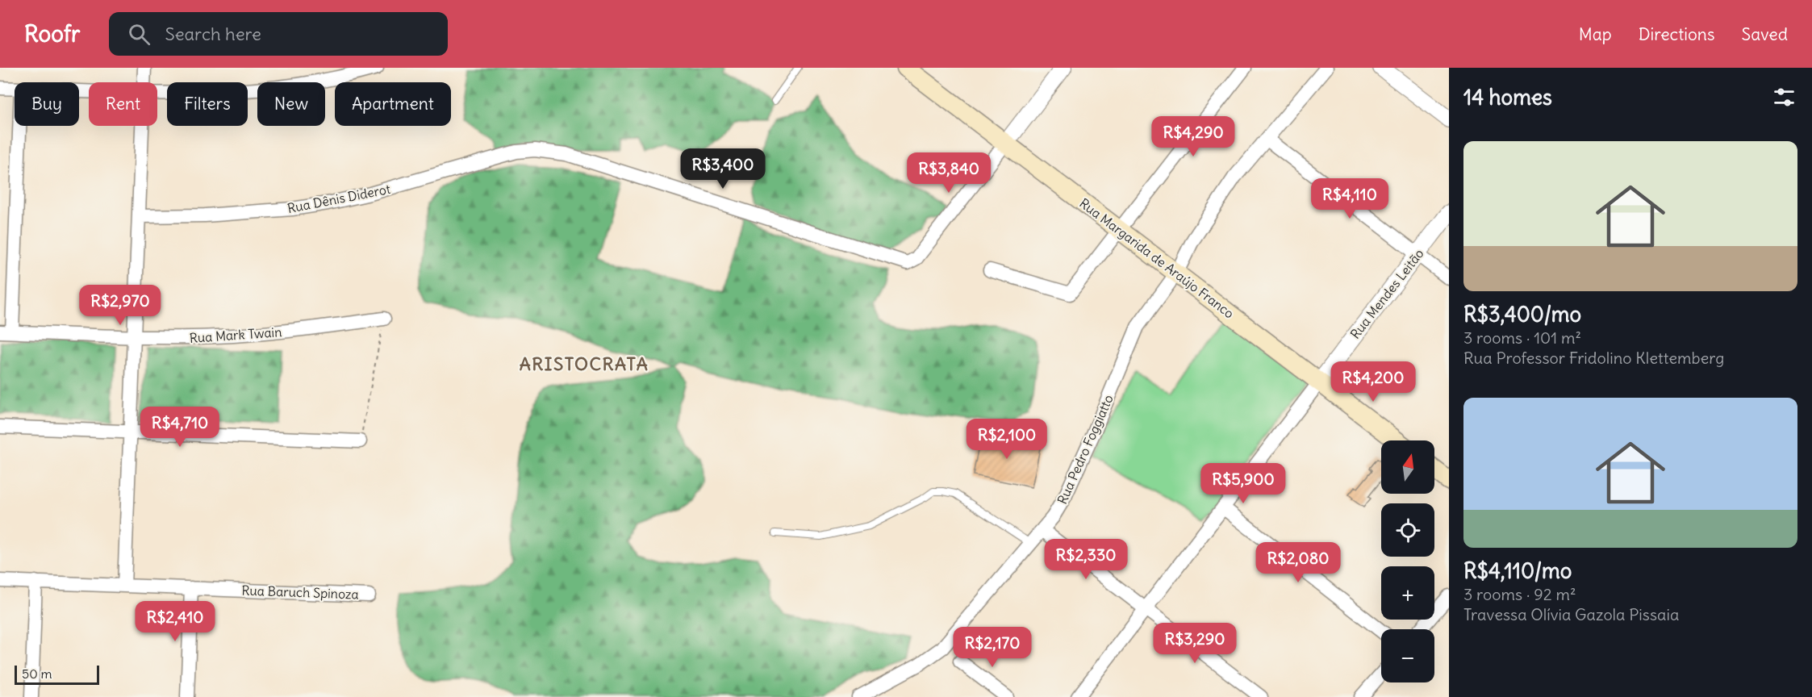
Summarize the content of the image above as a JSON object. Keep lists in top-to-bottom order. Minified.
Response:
{"streets":{"main road":["Rua Margarida de Araújo Franco"],"street":["Rua Dênis Diderot","Rua Mendes Leitão","Rua Mark Twain","Rua Pedro Foggiatto","Rua Baruch Spinoza"]},"crossings":[["Rua Dênis Diderot","Rua Margarida de Araújo Franco"],["Rua Margarida de Araújo Franco","Rua Mendes Leitão"],["Rua Margarida de Araújo Franco","Rua Pedro Foggiatto"]],"districts":["ARISTOCRATA"],"scale_bar":"50 m","north":"top","page":{"header":"Roofr","search":"Search here","nav":["Map","Directions","Saved"],"heading":"14 homes","chip":["Buy","Rent","Filters","New","Apartment"],"price":["R$4,290","R$3,400","R$3,840","R$4,110","R$2,970","R$4,200","R$4,710","R$2,100","R$5,900","R$2,330","R$2,080","R$2,410","R$3,290","R$2,170"],"list":[{"name":"R$3,400/mo","note":"3 rooms · 101 m² · Rua Professor Fridolino Klettemberg"},{"name":"R$4,110/mo","note":"3 rooms · 92 m² · Travessa Olívia Gazola Pissaia"}],"map_buttons":["+","−"],"scale":"50 m"}}
